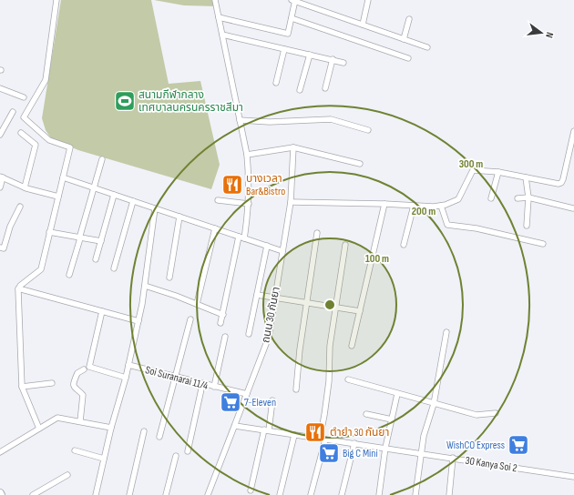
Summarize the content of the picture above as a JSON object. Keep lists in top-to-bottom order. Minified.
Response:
{"streets":{"street":["ถนน 30 กันยา","Soi Suranarai 11/4","30 Kanya Soi 2"]},"crossings":[["ถนน 30 กันยา","Soi Suranarai 11/4"],["ถนน 30 กันยา","30 Kanya Soi 2"]],"places":{"sports":["สนามกีฬากลาง เทศบาลนครนครราชสีมา"],"restaurant":["บางเวลา Bar&Bistro","ตำยำ 30 กันยา"],"supermarket":["7-Eleven","WishCO Express","Big C Mini"]},"north":"right","rings":["300 m","200 m","100 m"]}
